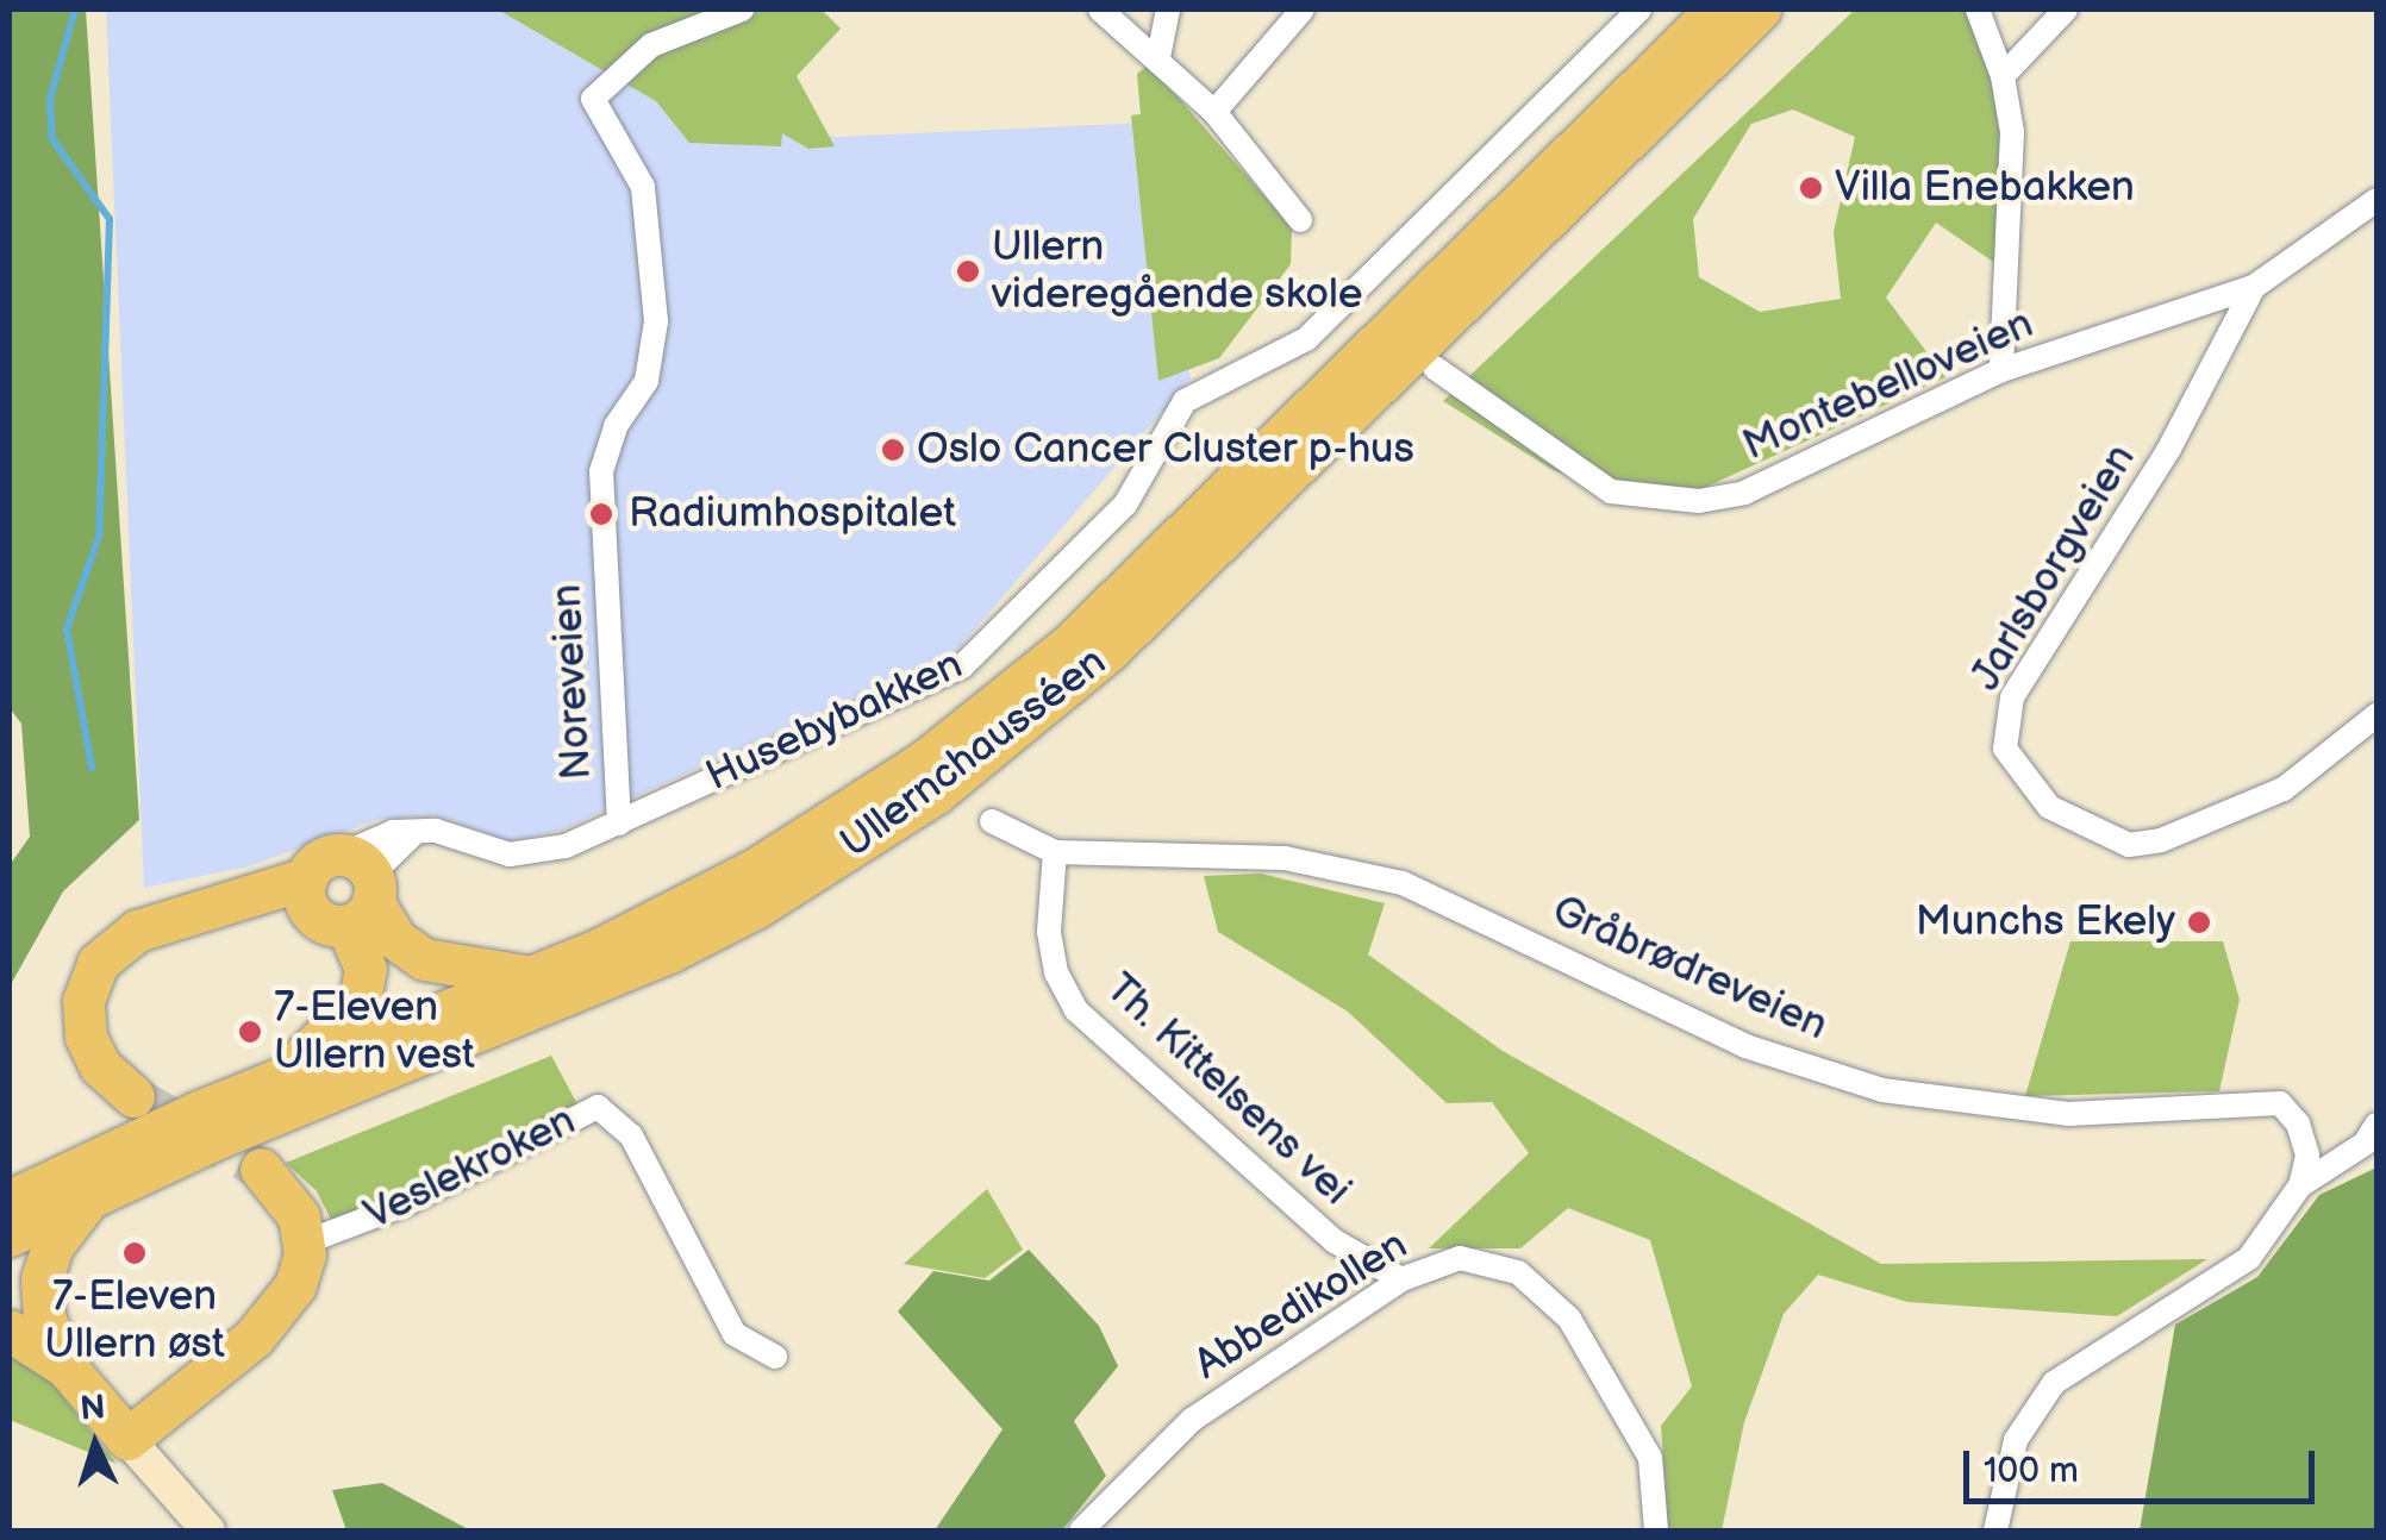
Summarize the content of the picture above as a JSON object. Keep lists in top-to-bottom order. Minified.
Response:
{"streets":{"highway":["Ullernchausséen"],"street":["Montebelloveien","Jarlsborgveien","Noreveien","Husebybakken","Gråbrødreveien","Th. Kittelsens vei","Veslekroken","Abbedikollen"]},"crossings":[["Montebelloveien","Jarlsborgveien"],["Noreveien","Husebybakken"],["Gråbrødreveien","Th. Kittelsens vei"],["Th. Kittelsens vei","Abbedikollen"]],"places":["Villa Enebakken","Ullern videregående skole","Oslo Cancer Cluster p-hus","Radiumhospitalet","Munchs Ekely","7-Eleven Ullern vest","7-Eleven Ullern øst"],"scale_bar":"100 m","north":"top"}
